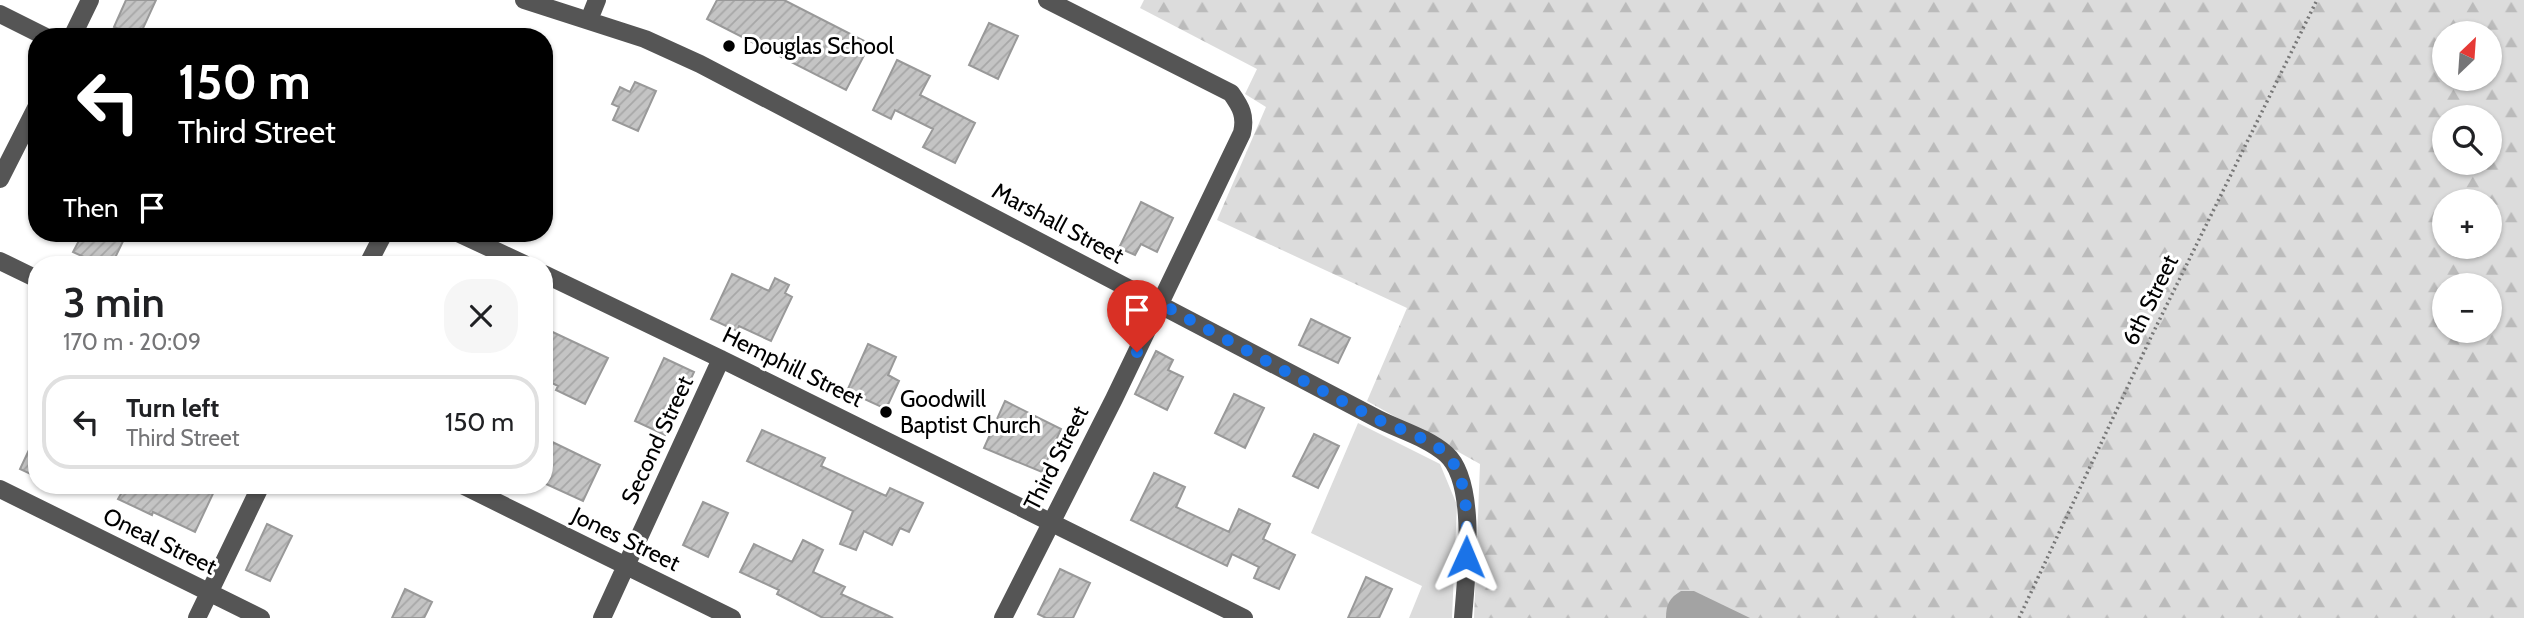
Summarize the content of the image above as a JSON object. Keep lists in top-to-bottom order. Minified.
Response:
{"streets":{"street":["Marshall Street","Hemphill Street","Second Street","Third Street","Jones Street","Oneal Street"],"path":["6th Street"]},"crossings":[["Marshall Street","Third Street"],["Hemphill Street","Second Street"],["Hemphill Street","Third Street"],["Second Street","Jones Street"]],"places":["Douglas School","Goodwill Baptist Church"],"north":"top right","page":{"map_buttons":["+","−"],"turn":["150 m","Third Street"],"then":"Then","heading":["3 min","170 m · 20:09"],"list":[{"name":"Turn left","note":"Third Street","value":"150 m"}]}}
